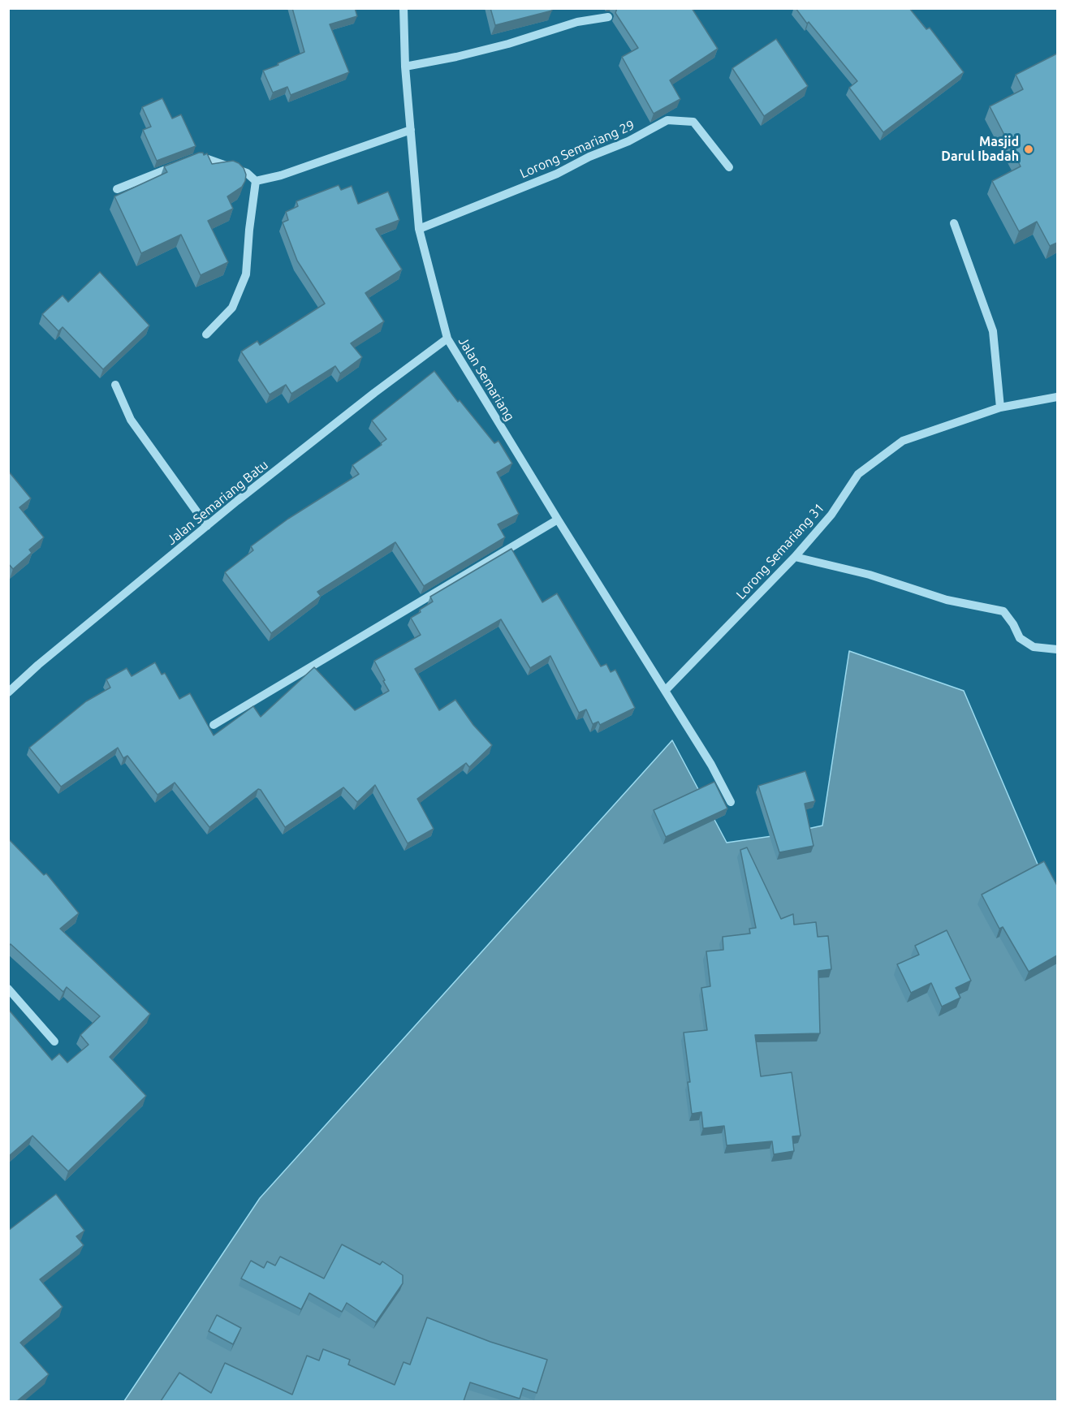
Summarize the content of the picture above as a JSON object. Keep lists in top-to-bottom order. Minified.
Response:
{"streets":{"street":["Lorong Semariang 29","Jalan Semariang","Jalan Semariang Batu","Lorong Semariang 31"]},"crossings":[["Lorong Semariang 29","Jalan Semariang"],["Jalan Semariang","Jalan Semariang Batu"],["Jalan Semariang","Lorong Semariang 31"]],"places":["Masjid Darul Ibadah"]}
